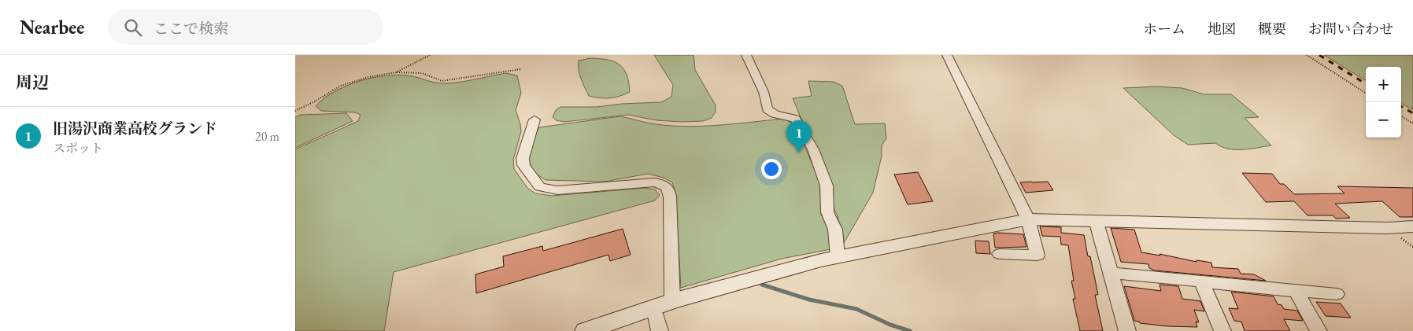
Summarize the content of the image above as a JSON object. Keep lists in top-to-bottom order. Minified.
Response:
{"page":{"header":"Nearbee","search":"ここで検索","nav":["ホーム","地図","概要","お問い合わせ"],"heading":"周辺","map_buttons":["+","−"],"list":[{"mark":"1","name":"旧湯沢商業高校グランド","note":"スポット","value":"20 m"}],"pins":"1"}}
